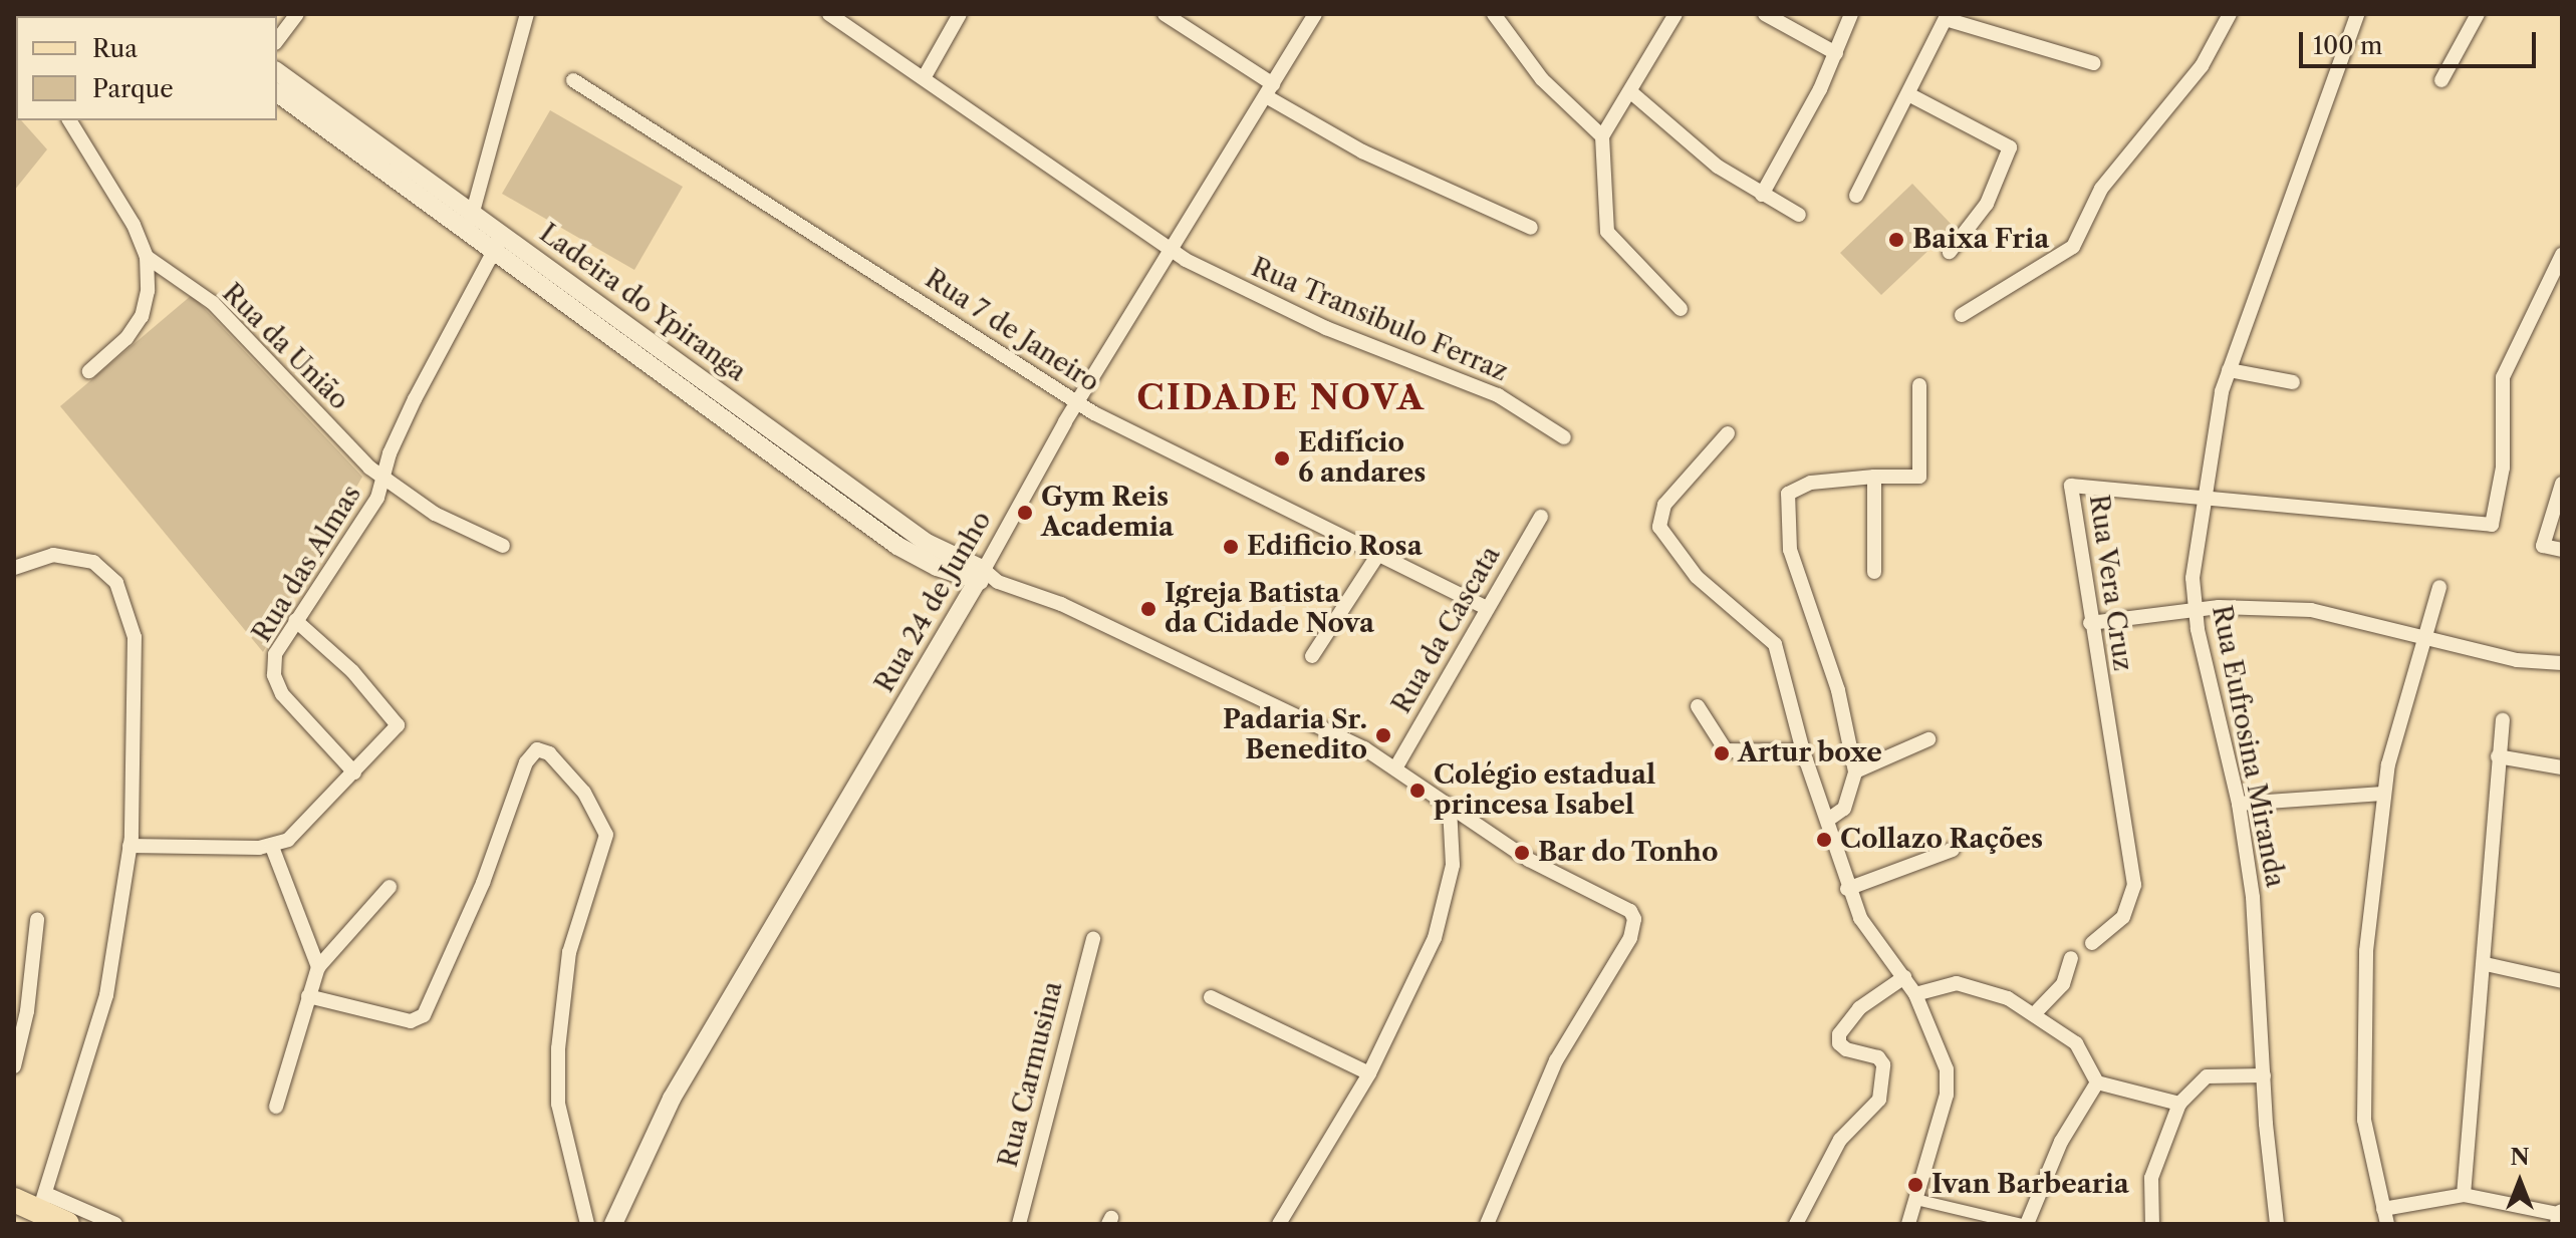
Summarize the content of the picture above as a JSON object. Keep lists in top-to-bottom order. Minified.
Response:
{"streets":{"street":["Ladeira do Ypiranga","Rua Transibulo Ferraz","Rua 7 de Janeiro","Rua da União","Rua das Almas","Rua Vera Cruz","Rua 24 de Junho","Rua da Cascata","Rua Eufrosina Miranda","Rua Carmusina"]},"crossings":[["Ladeira do Ypiranga","Rua das Almas"],["Ladeira do Ypiranga","Rua 24 de Junho"],["Rua Transibulo Ferraz","Rua 24 de Junho"],["Rua 7 de Janeiro","Rua 24 de Junho"],["Rua 7 de Janeiro","Rua da Cascata"],["Rua da União","Rua das Almas"],["Rua Vera Cruz","Rua Eufrosina Miranda"]],"districts":["CIDADE NOVA"],"places":["Baixa Fria","Edifício 6 andares","Gym Reis Academia","Edificio Rosa","Igreja Batista da Cidade Nova","Padaria Sr. Benedito","Artur boxe","Colégio estadual princesa Isabel","Collazo Rações","Bar do Tonho","Ivan Barbearia"],"legend":["Rua","Parque"],"scale_bar":"100 m","north":"top"}
